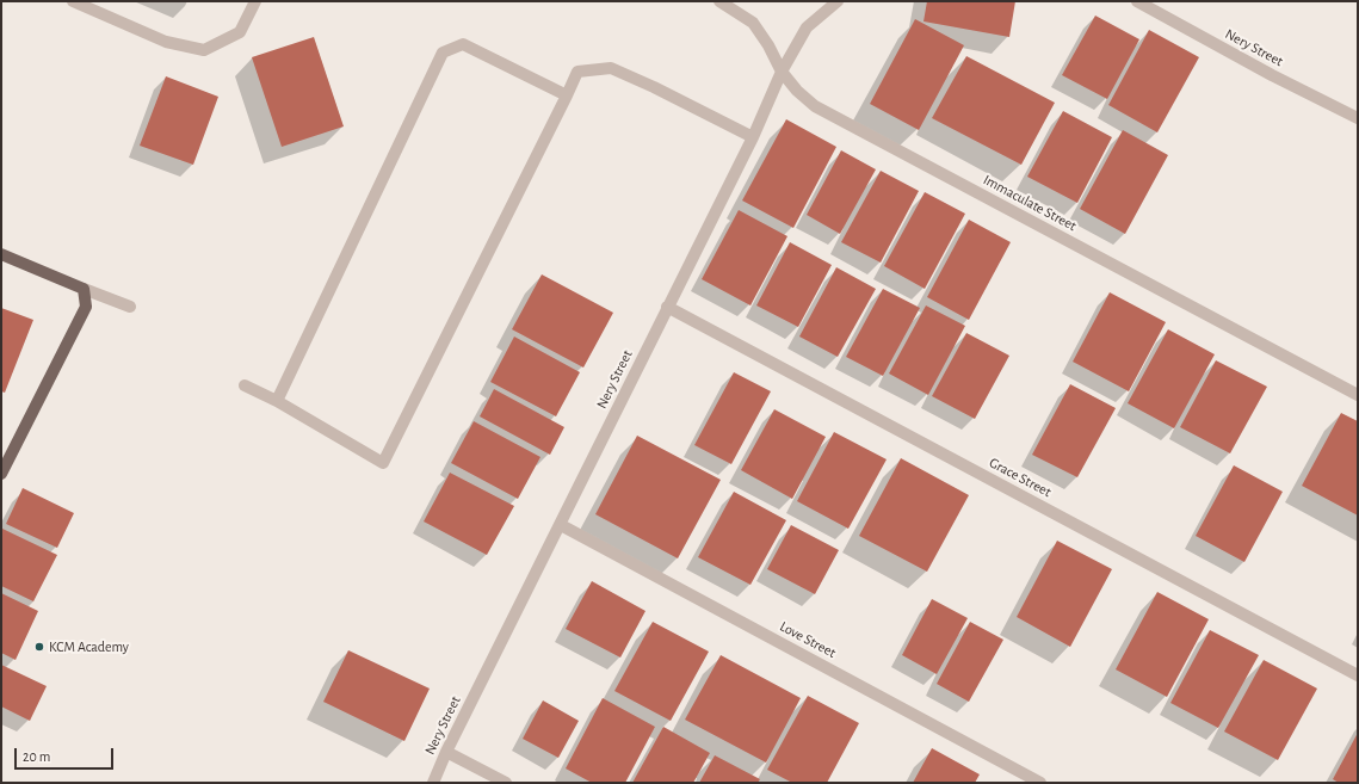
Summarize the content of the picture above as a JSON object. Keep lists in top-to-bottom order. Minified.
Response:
{"streets":{"street":["Nery Street","Immaculate Street","Grace Street","Love Street"]},"crossings":[["Nery Street","Immaculate Street"],["Nery Street","Grace Street"],["Nery Street","Love Street"]],"places":["KCM Academy"],"scale_bar":"20 m"}
